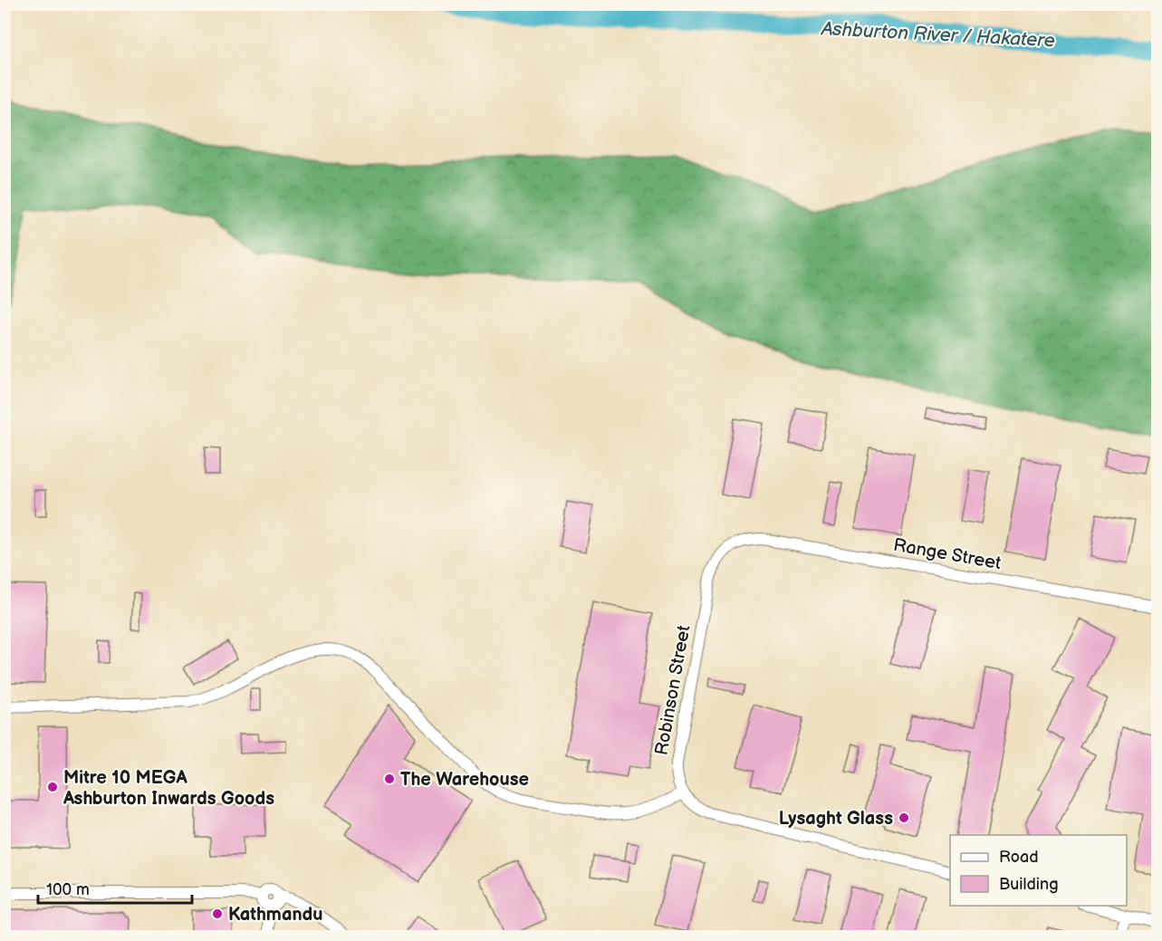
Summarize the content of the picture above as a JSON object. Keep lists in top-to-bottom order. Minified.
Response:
{"streets":{"street":["Range Street","Robinson Street"]},"crossings":[["Range Street","Robinson Street"]],"water":["Ashburton River / Hakatere"],"places":["The Warehouse","Mitre 10 MEGA Ashburton Inwards Goods","Lysaght Glass","Kathmandu"],"legend":["Road","Building"],"scale_bar":"100 m"}
